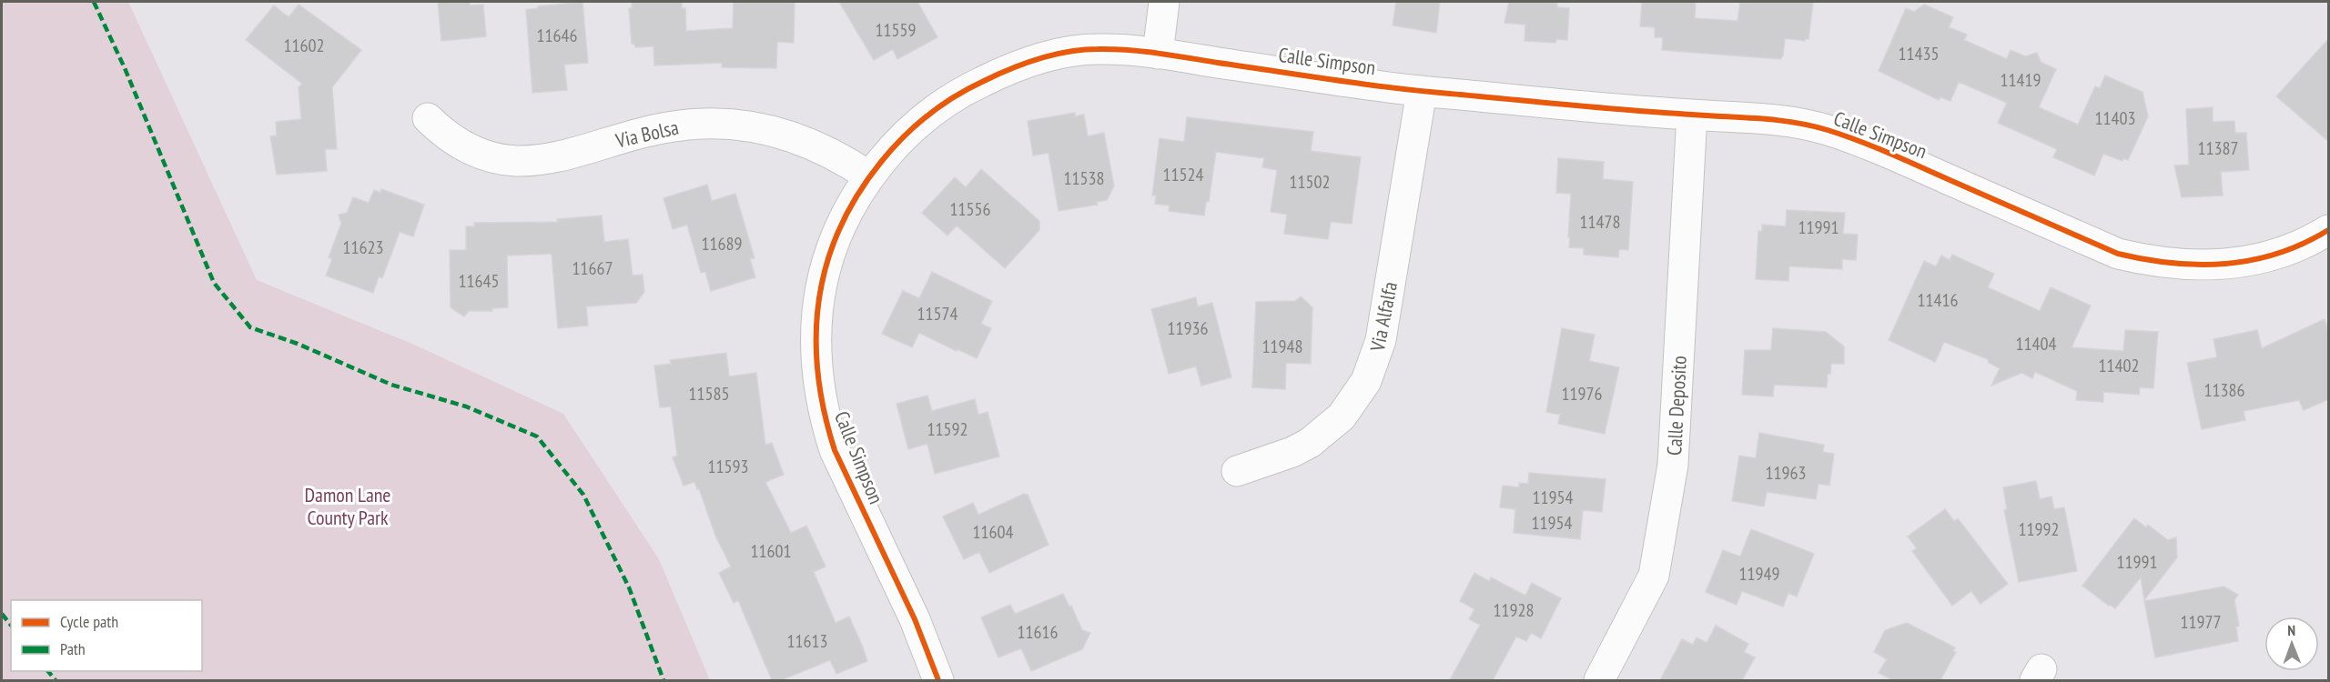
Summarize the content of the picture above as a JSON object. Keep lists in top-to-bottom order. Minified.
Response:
{"streets":{"street":["Calle Simpson","Via Bolsa","Via Alfalfa","Calle Deposito"]},"crossings":[["Calle Simpson","Via Bolsa"],["Calle Simpson","Via Alfalfa"],["Calle Simpson","Calle Deposito"]],"parks":["Damon Lane County Park"],"house_numbers":["11559","11646","11602","11435","11419","11403","11387","11524","11538","11502","11556","11478","11991","11689","11623","11667","11645","11416","11574","11936","11404","11948","11402","11386","11585","11976","11592","11593","11963","11954","11954","11992","11604","11601","11991","11949","11928","11977","11616","11613"],"legend":["Cycle path","Path"],"north":"top"}
